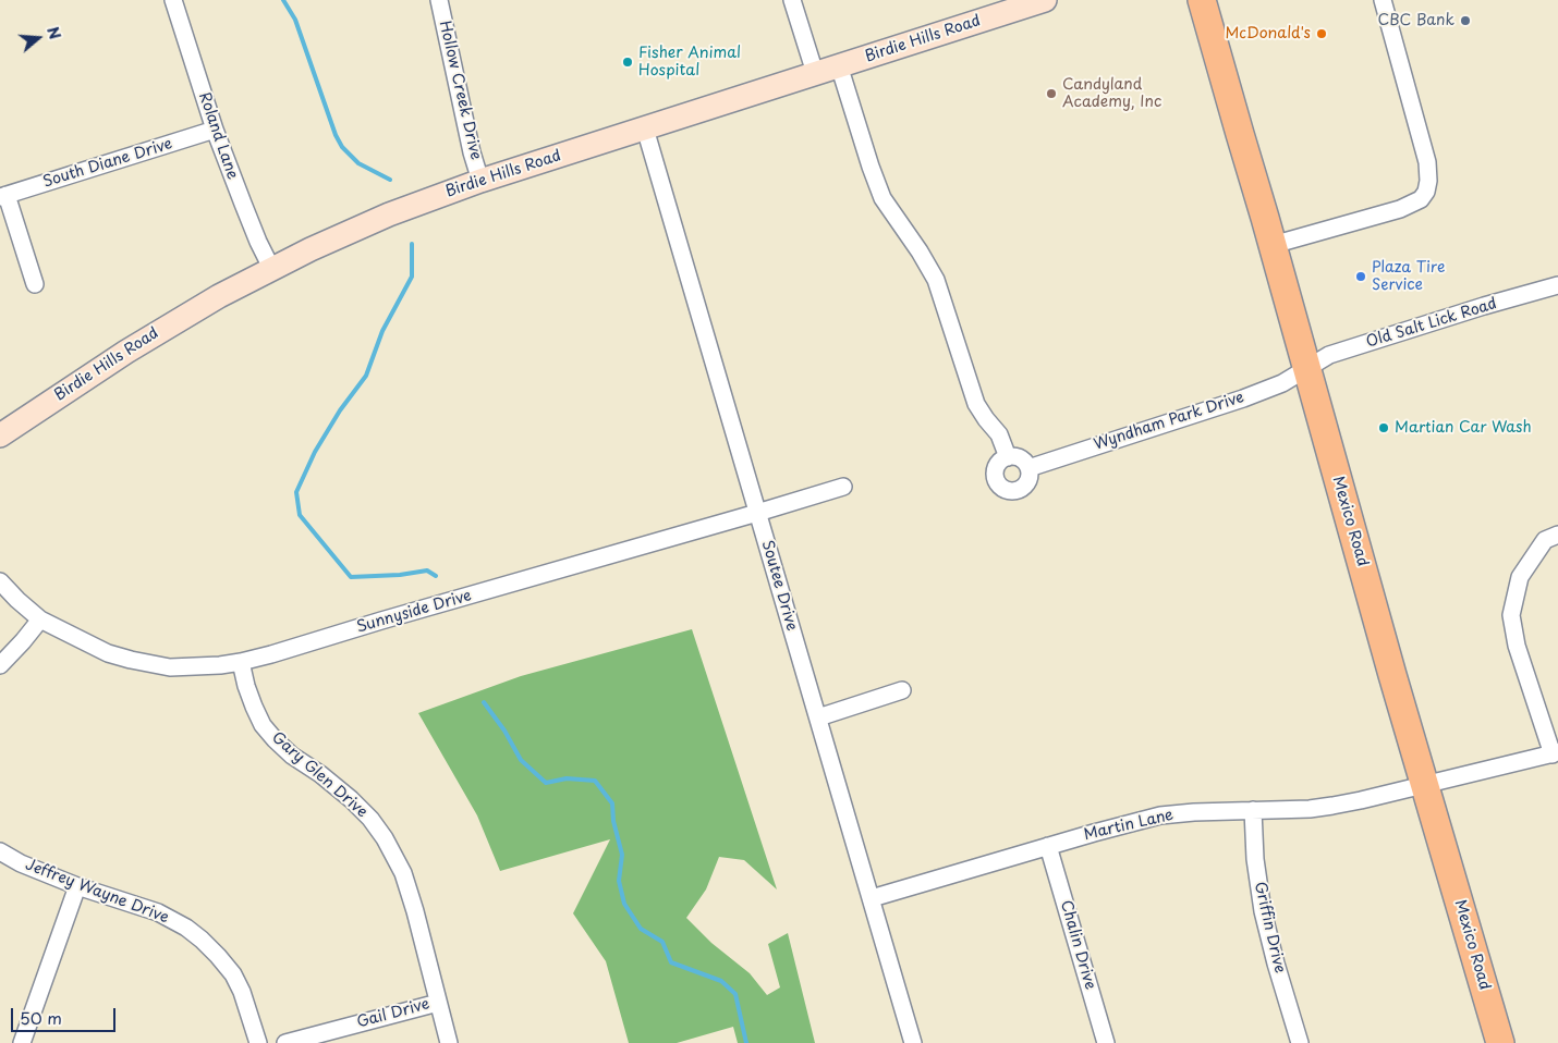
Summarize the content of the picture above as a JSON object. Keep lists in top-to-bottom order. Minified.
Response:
{"streets":{"main road":["Birdie Hills Road","Mexico Road"],"street":["Hollow Creek Drive","Roland Lane","South Diane Drive","Old Salt Lick Road","Wyndham Park Drive","Soutee Drive","Sunnyside Drive","Gary Glen Drive","Martin Lane","Jeffrey Wayne Drive","Griffin Drive","Chalin Drive","Gail Drive"]},"crossings":[["Birdie Hills Road","Hollow Creek Drive"],["Birdie Hills Road","Roland Lane"],["Birdie Hills Road","Soutee Drive"],["Roland Lane","South Diane Drive"],["Old Salt Lick Road","Wyndham Park Drive"],["Old Salt Lick Road","Mexico Road"],["Wyndham Park Drive","Mexico Road"],["Mexico Road","Martin Lane"],["Soutee Drive","Sunnyside Drive"],["Soutee Drive","Martin Lane"],["Sunnyside Drive","Gary Glen Drive"],["Gary Glen Drive","Gail Drive"],["Martin Lane","Griffin Drive"],["Martin Lane","Chalin Drive"]],"places":["CBC Bank","McDonald's","Fisher Animal Hospital","Candyland Academy, Inc","Plaza Tire Service","Martian Car Wash"],"scale_bar":"50 m","north":"right"}
